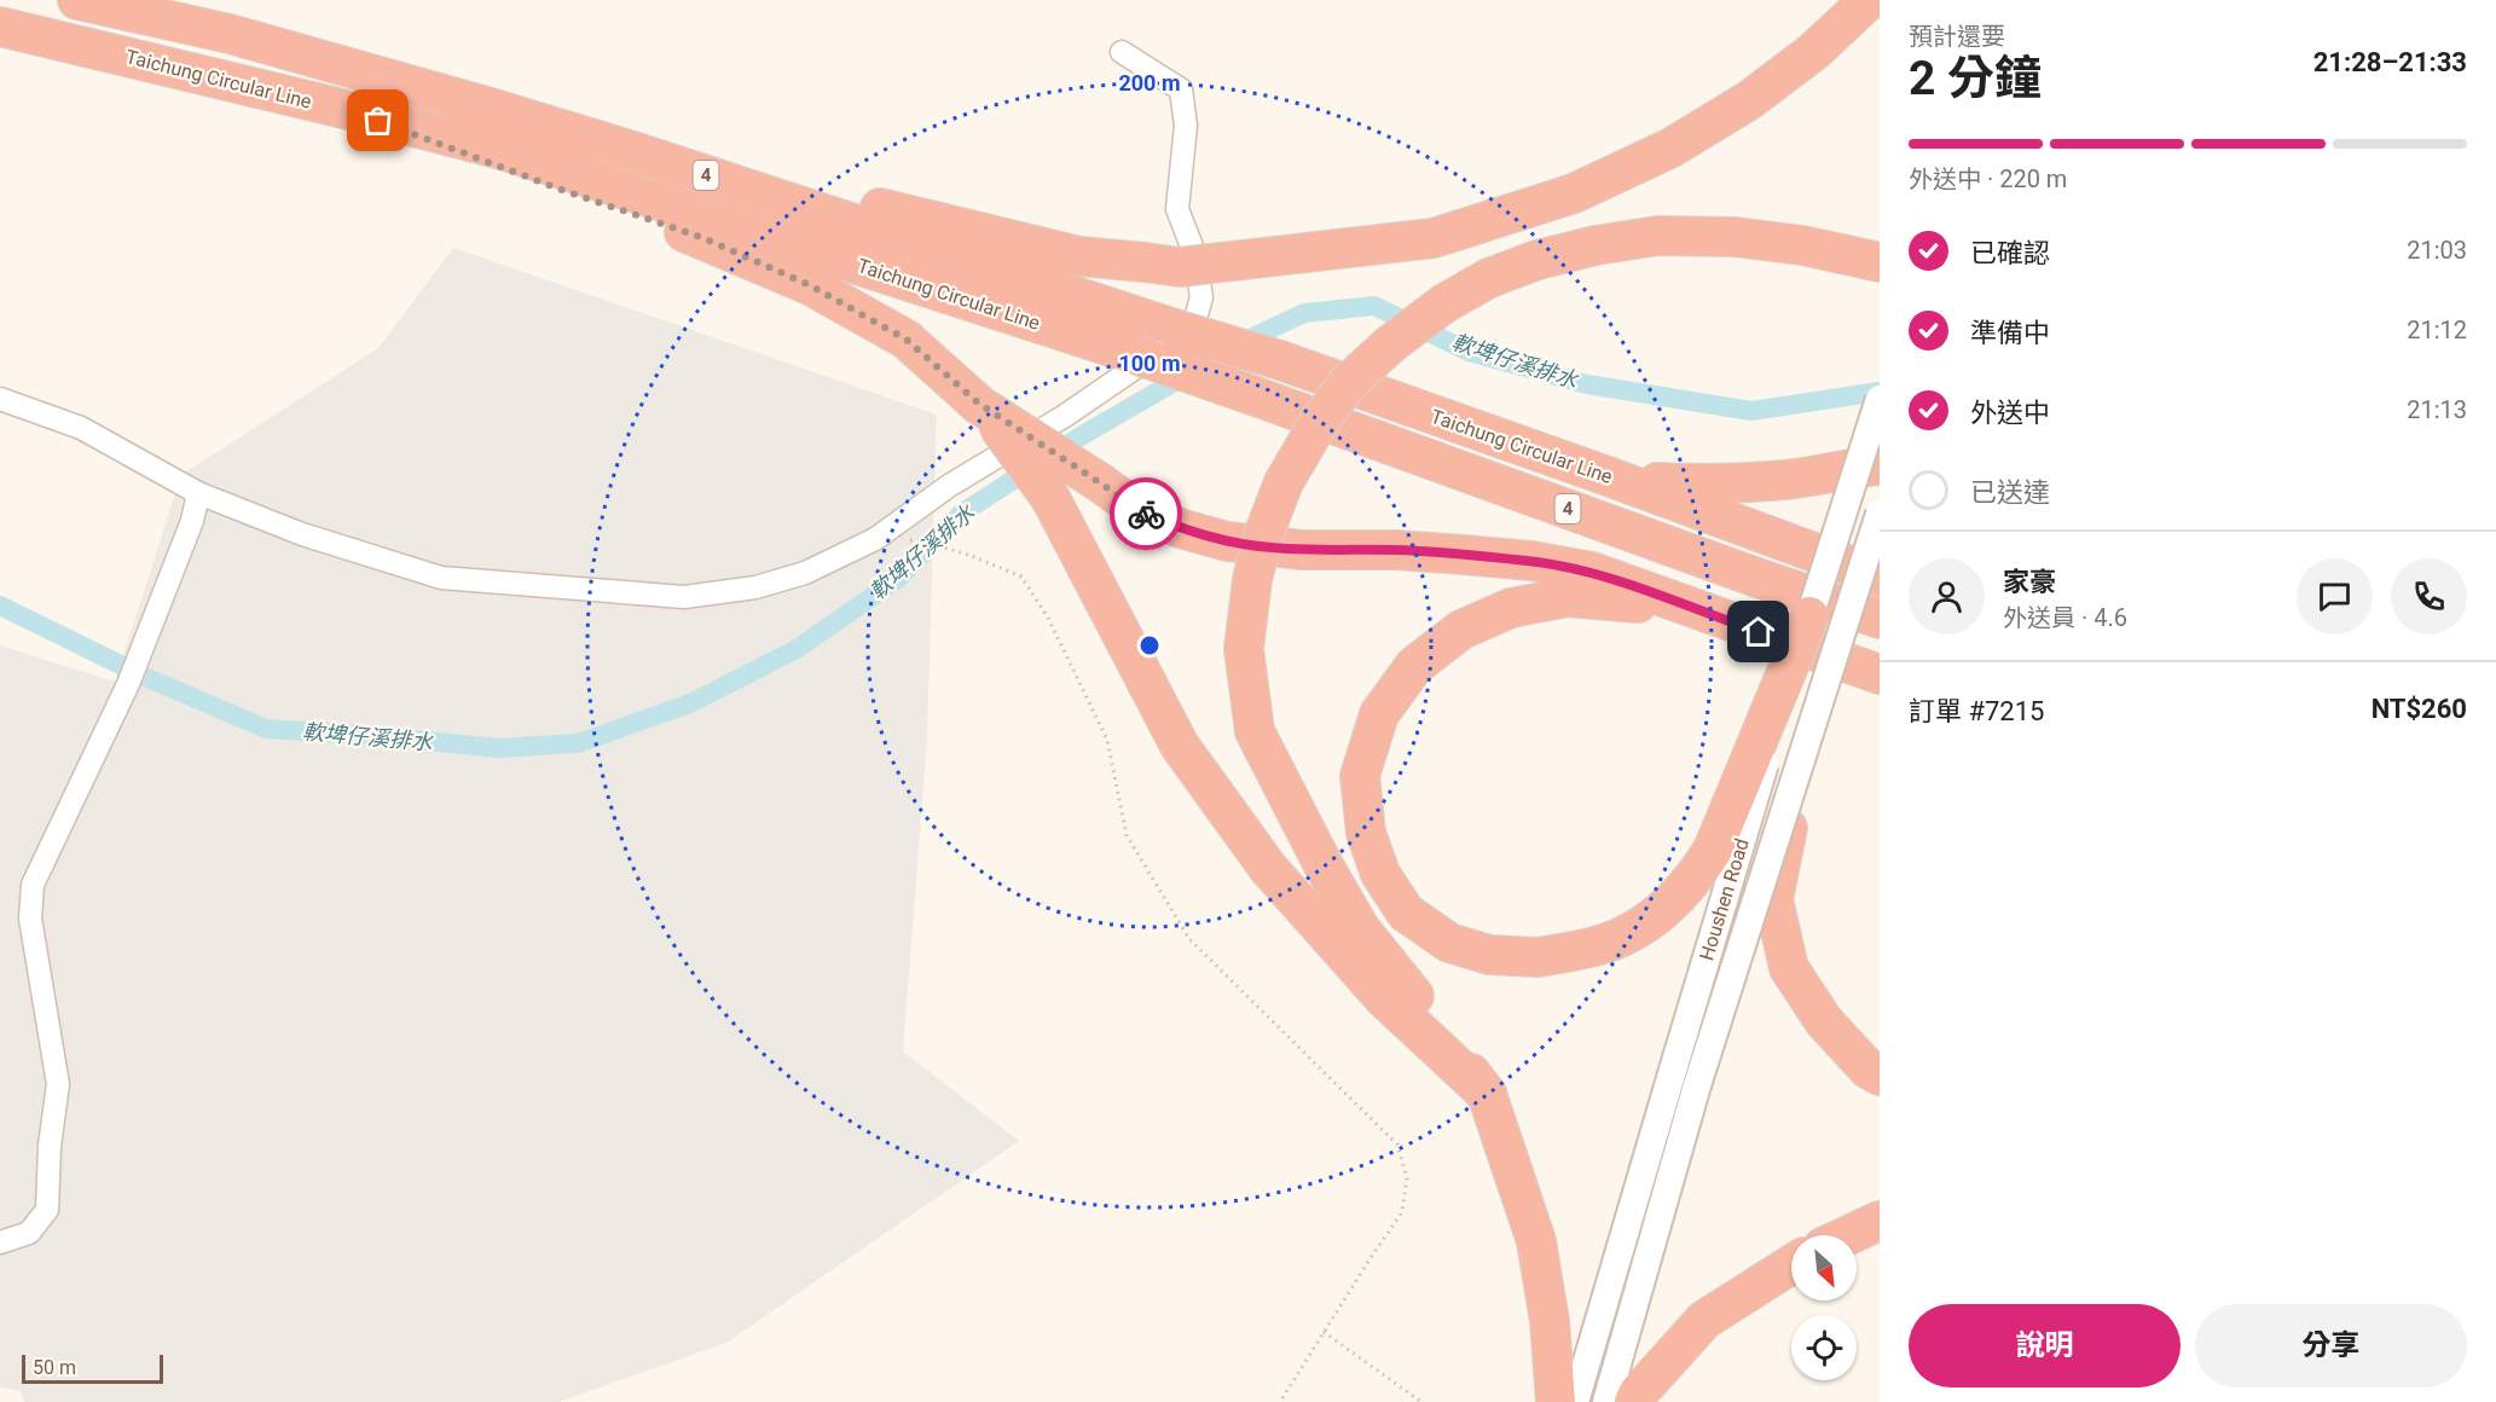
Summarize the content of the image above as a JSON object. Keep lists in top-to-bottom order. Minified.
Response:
{"streets":{"highway":["Taichung Circular Line","4"],"street":["Houshen Road"]},"water":["軟埤仔溪排水"],"scale_bar":"50 m","north":"bottom right","page":{"heading":["2 分鐘","預計還要","21:28–21:33"],"panel":["家豪","外送員 · 4.6","訂單 #7215","NT$260"],"bar":"外送中 · 220 m","list":[["已確認","21:03"],["準備中","21:12"],["外送中","21:13"],"已送達"],"buttons":["說明","分享"],"scale":"50 m"},"rings":["200 m","100 m"]}
